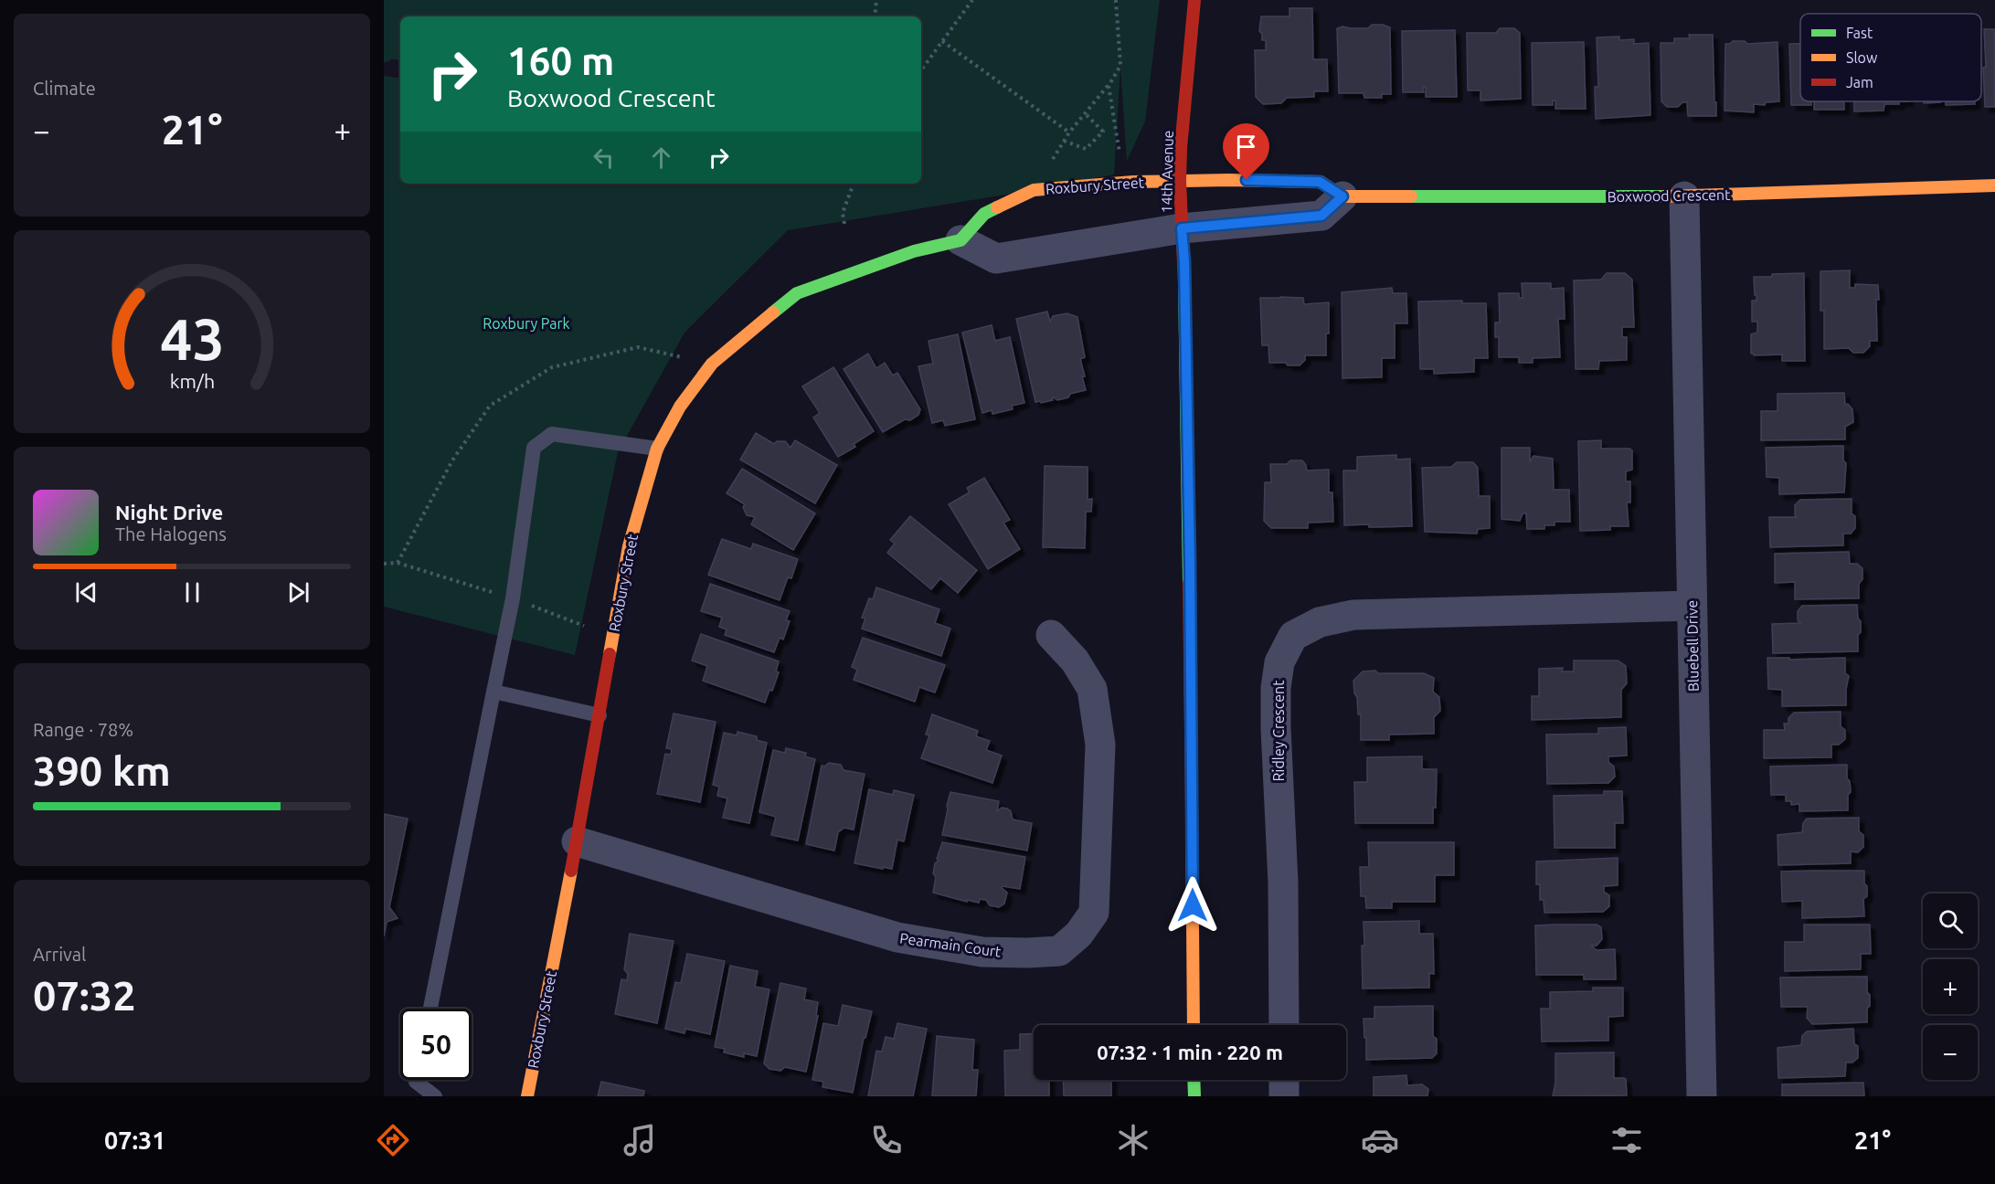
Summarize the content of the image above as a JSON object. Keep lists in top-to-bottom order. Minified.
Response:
{"streets":{"street":["14th Avenue","Roxbury Street","Boxwood Crescent","Bluebell Drive","Ridley Crescent","Pearmain Court"]},"crossings":[["14th Avenue","Roxbury Street"],["Roxbury Street","Pearmain Court"],["Boxwood Crescent","Bluebell Drive"],["Bluebell Drive","Ridley Crescent"]],"parks":["Roxbury Park"],"legend":["Fast","Slow","Jam"],"page":{"tile":["Climate",["Range · 78%","390 km"],["Arrival","07:32"]],"turn":["160 m","Boxwood Crescent"],"heat":["−","21°","+"],"song":["Night Drive","The Halogens"],"map_buttons":["+","−"],"limit":"50","trip":"07:32 · 1 min · 220 m","tabs":["07:31","21°"],"gauge":["43","km/h"]}}
